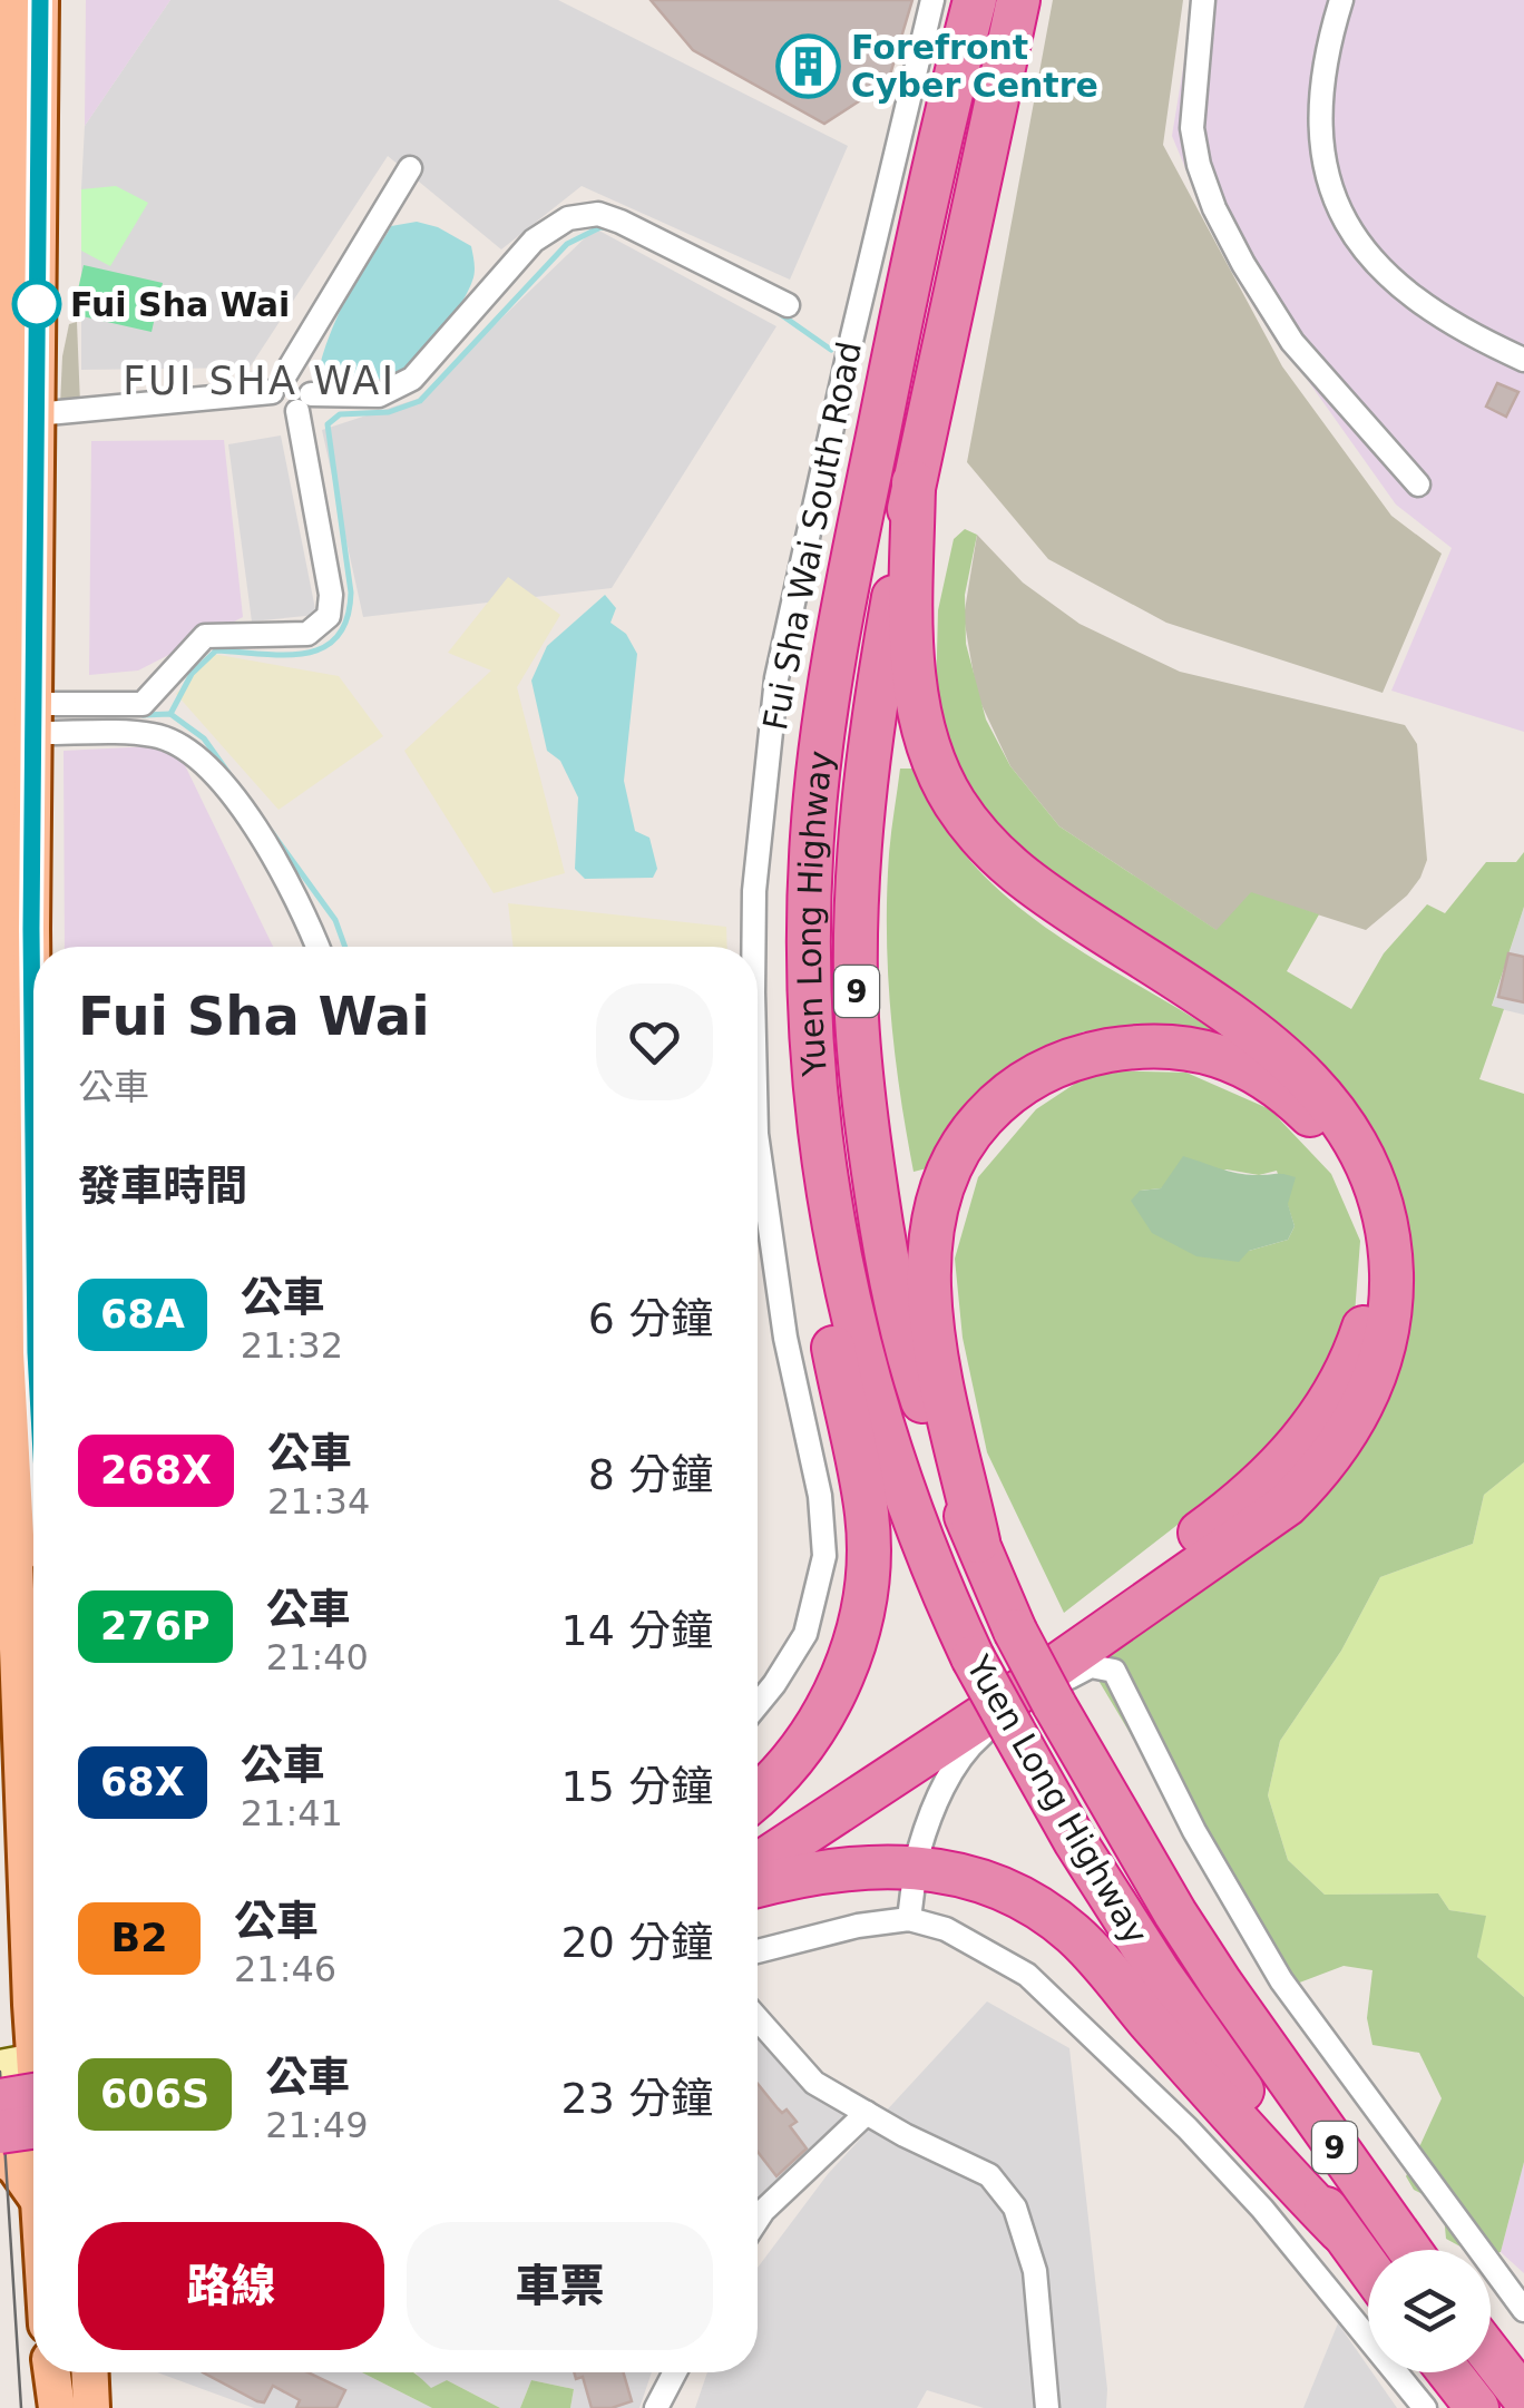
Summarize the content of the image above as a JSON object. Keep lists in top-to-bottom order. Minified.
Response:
{"streets":{"highway":["Yuen Long Highway","9"],"street":["Fui Sha Wai South Road"]},"districts":["FUI SHA WAI"],"places":{"building":["Forefront Cyber Centre"],"other":["Fui Sha Wai"]},"lines":["bus line 68A"],"page":{"heading":[["Fui Sha Wai","公車"],"發車時間"],"list":[{"mark":"68A","name":"公車","note":"21:32","value":"6 分鐘"},{"mark":"268X","name":"公車","note":"21:34","value":"8 分鐘"},{"mark":"276P","name":"公車","note":"21:40","value":"14 分鐘"},{"mark":"68X","name":"公車","note":"21:41","value":"15 分鐘"},{"mark":"B2","name":"公車","note":"21:46","value":"20 分鐘"},{"mark":"606S","name":"公車","note":"21:49","value":"23 分鐘"}],"buttons":["路線","車票"]}}
